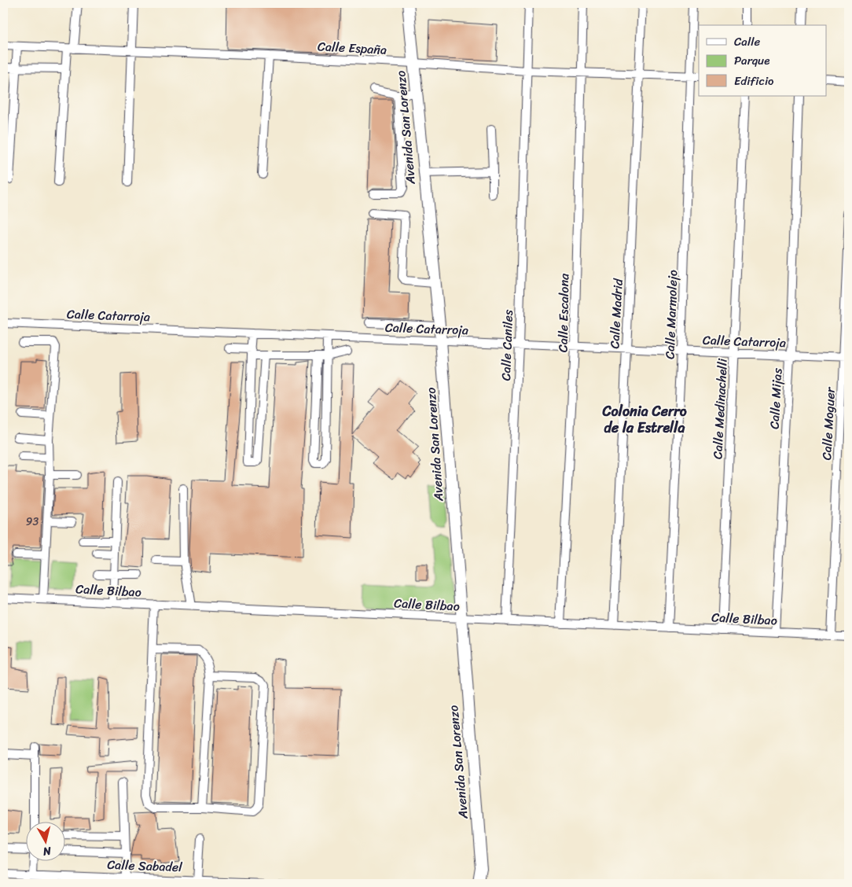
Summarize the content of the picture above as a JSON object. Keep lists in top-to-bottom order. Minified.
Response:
{"streets":{"main road":["Avenida San Lorenzo"],"street":["Calle España","Calle Escalona","Calle Madrid","Calle Marmolejo","Calle Catarroja","Calle Caniles","Calle Mijas","Calle Medinachelli","Calle Moguer","Calle Bilbao","Calle Sabadel"]},"crossings":[["Calle España","Avenida San Lorenzo"],["Calle España","Calle Escalona"],["Calle España","Calle Madrid"],["Calle España","Calle Marmolejo"],["Calle España","Calle Caniles"],["Avenida San Lorenzo","Calle Catarroja"],["Avenida San Lorenzo","Calle Bilbao"],["Calle Escalona","Calle Catarroja"],["Calle Escalona","Calle Bilbao"],["Calle Madrid","Calle Catarroja"],["Calle Madrid","Calle Bilbao"],["Calle Marmolejo","Calle Catarroja"],["Calle Marmolejo","Calle Bilbao"],["Calle Catarroja","Calle Caniles"],["Calle Catarroja","Calle Mijas"],["Calle Catarroja","Calle Medinachelli"],["Calle Catarroja","Calle Moguer"],["Calle Caniles","Calle Bilbao"],["Calle Mijas","Calle Bilbao"],["Calle Medinachelli","Calle Bilbao"],["Calle Moguer","Calle Bilbao"]],"districts":["Colonia Cerro de la Estrella"],"house_numbers":["93"],"legend":["Calle","Parque","Edificio"],"north":"bottom"}
